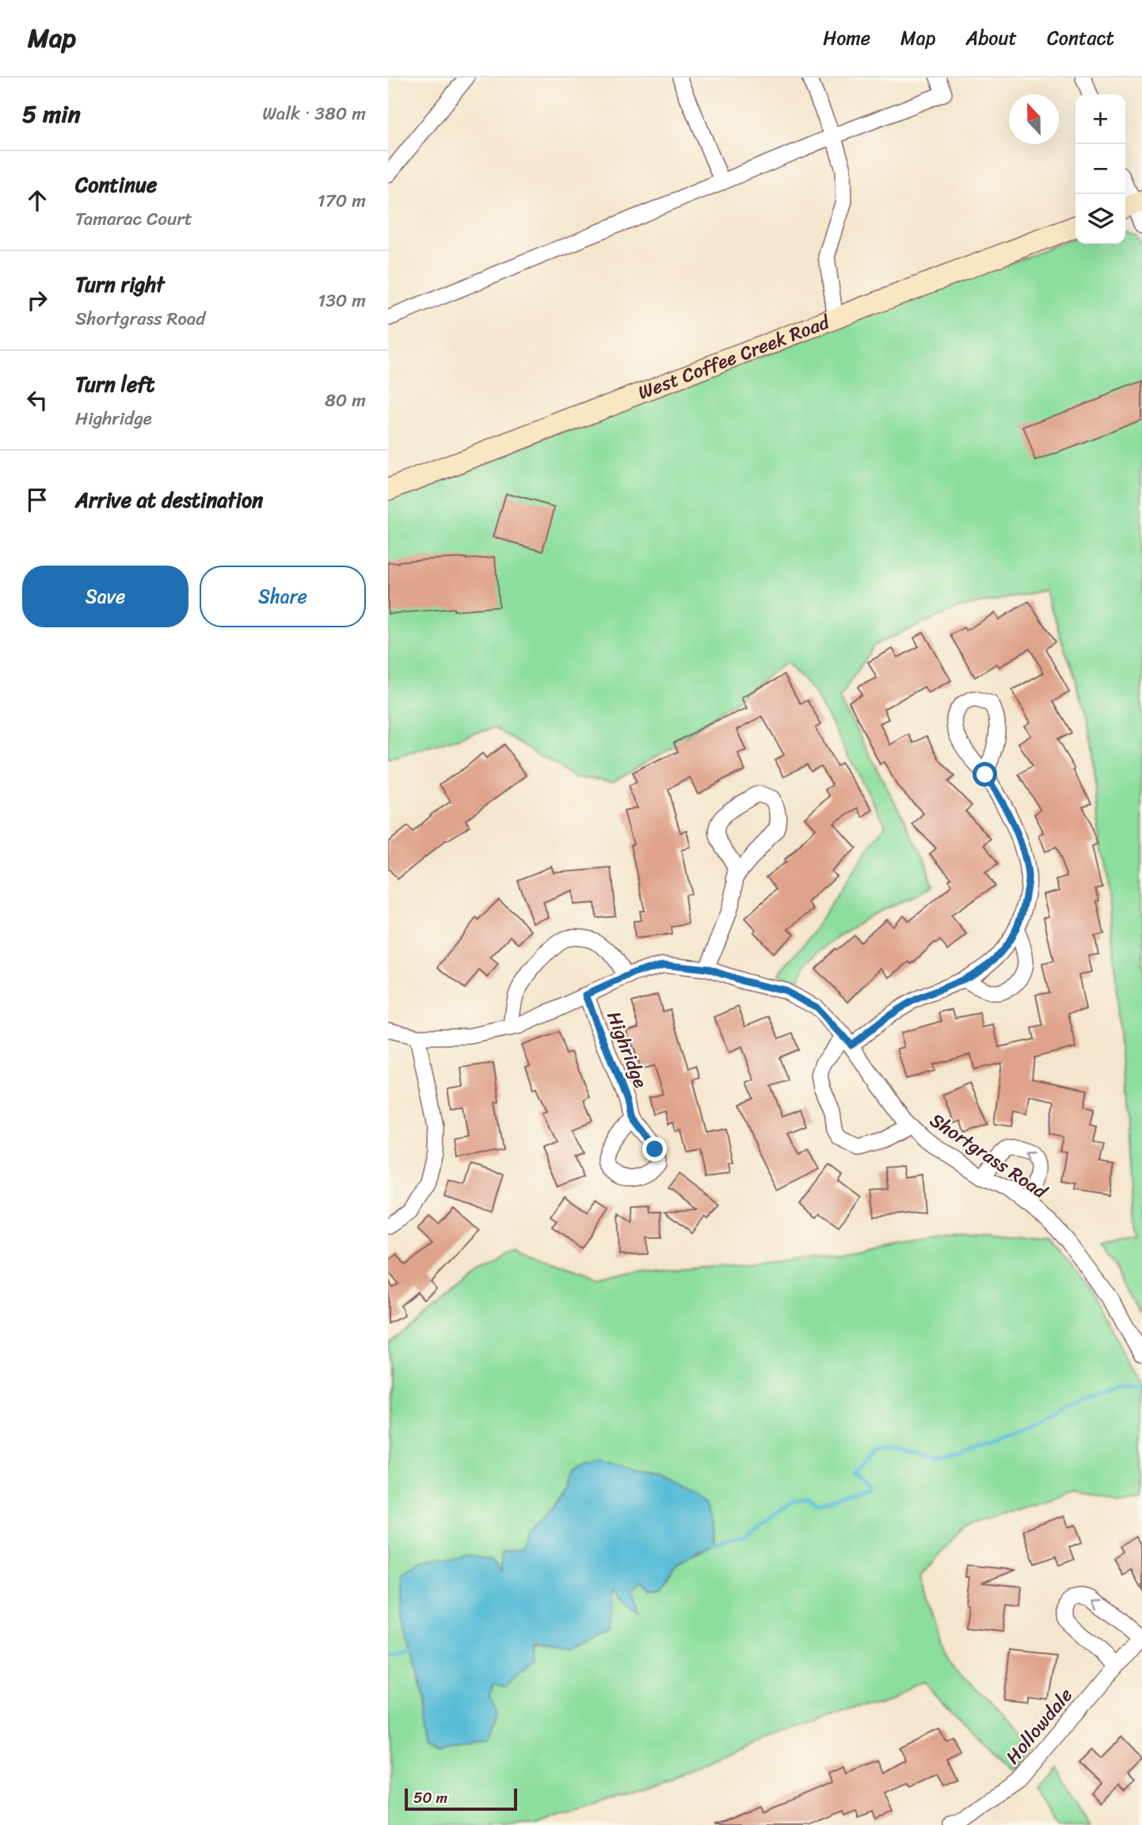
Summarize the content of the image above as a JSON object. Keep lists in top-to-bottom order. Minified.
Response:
{"streets":{"street":["West Coffee Creek Road","Highridge","Shortgrass Road","Hollowdale"]},"crossings":[["Highridge","Shortgrass Road"]],"scale_bar":"50 m","north":"top","page":{"header":"Map","nav":["Home","Map","About","Contact"],"heading":["5 min","Walk · 380 m"],"map_buttons":["+","−"],"list":[["Continue","Tamarac Court","170 m"],["Turn right","Shortgrass Road","130 m"],["Turn left","Highridge","80 m"],"Arrive at destination"],"buttons":["Save","Share"],"scale":"50 m"}}
